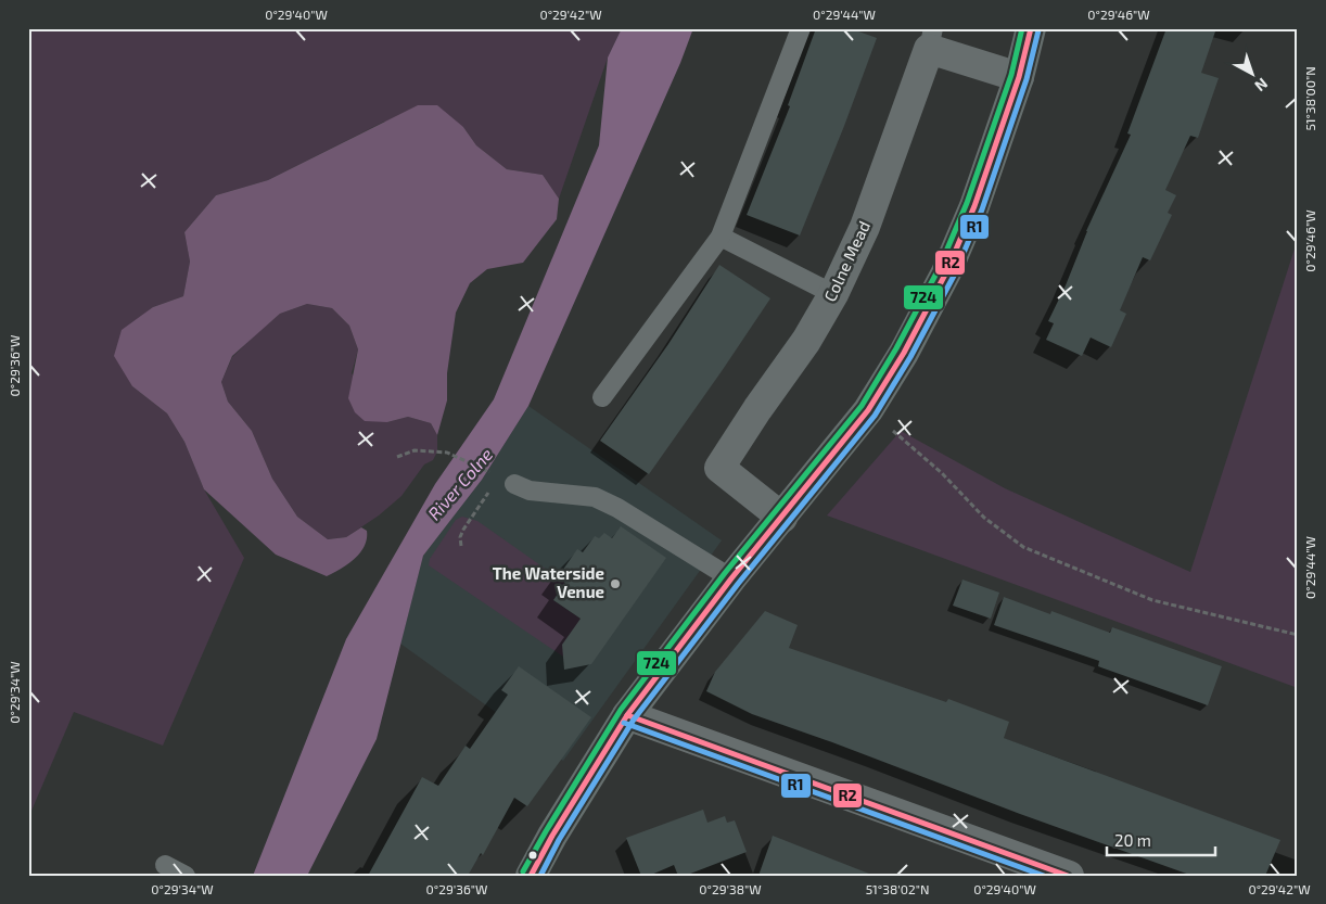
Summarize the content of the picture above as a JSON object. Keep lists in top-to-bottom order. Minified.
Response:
{"streets":{"street":["Colne Mead"]},"water":["River Colne"],"places":["The Waterside Venue"],"lines":["transit line R2","transit line 724","transit line R1"],"scale_bar":"20 m","north":"bottom right","coordinates":["0°29'40\"W","0°29'42\"W","0°29'44\"W","0°29'46\"W","51°38'00\"N","0°29'36\"W","0°29'34\"W","0°29'38\"W","51°38'02\"N"]}
